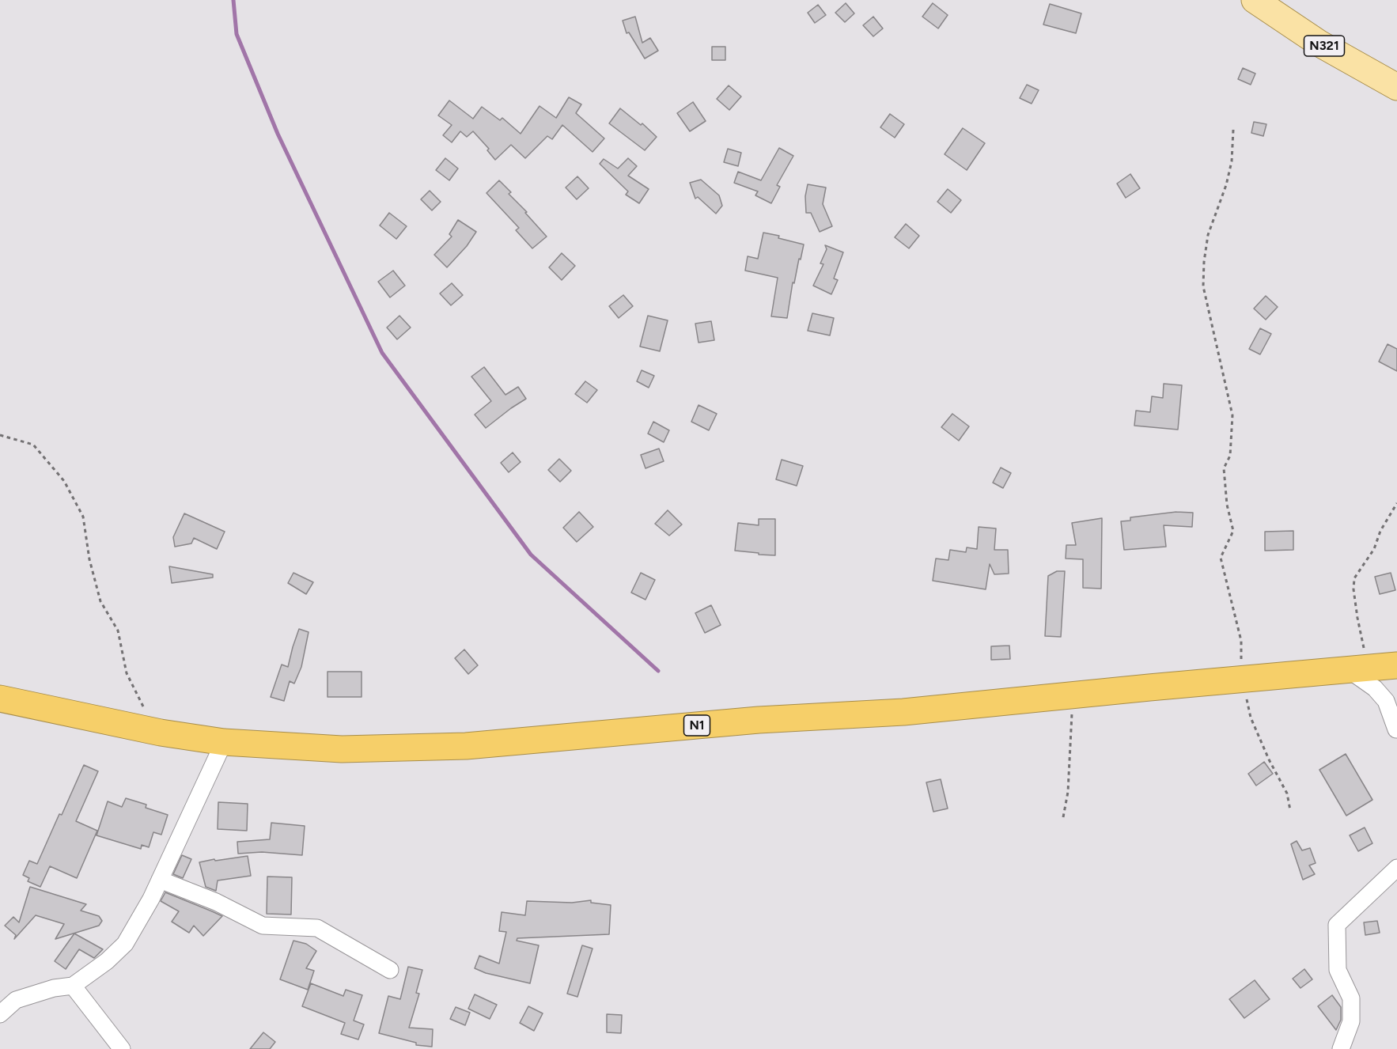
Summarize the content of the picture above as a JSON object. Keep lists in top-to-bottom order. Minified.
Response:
{"streets":{"highway":["N1"],"main road":["N321"]}}
